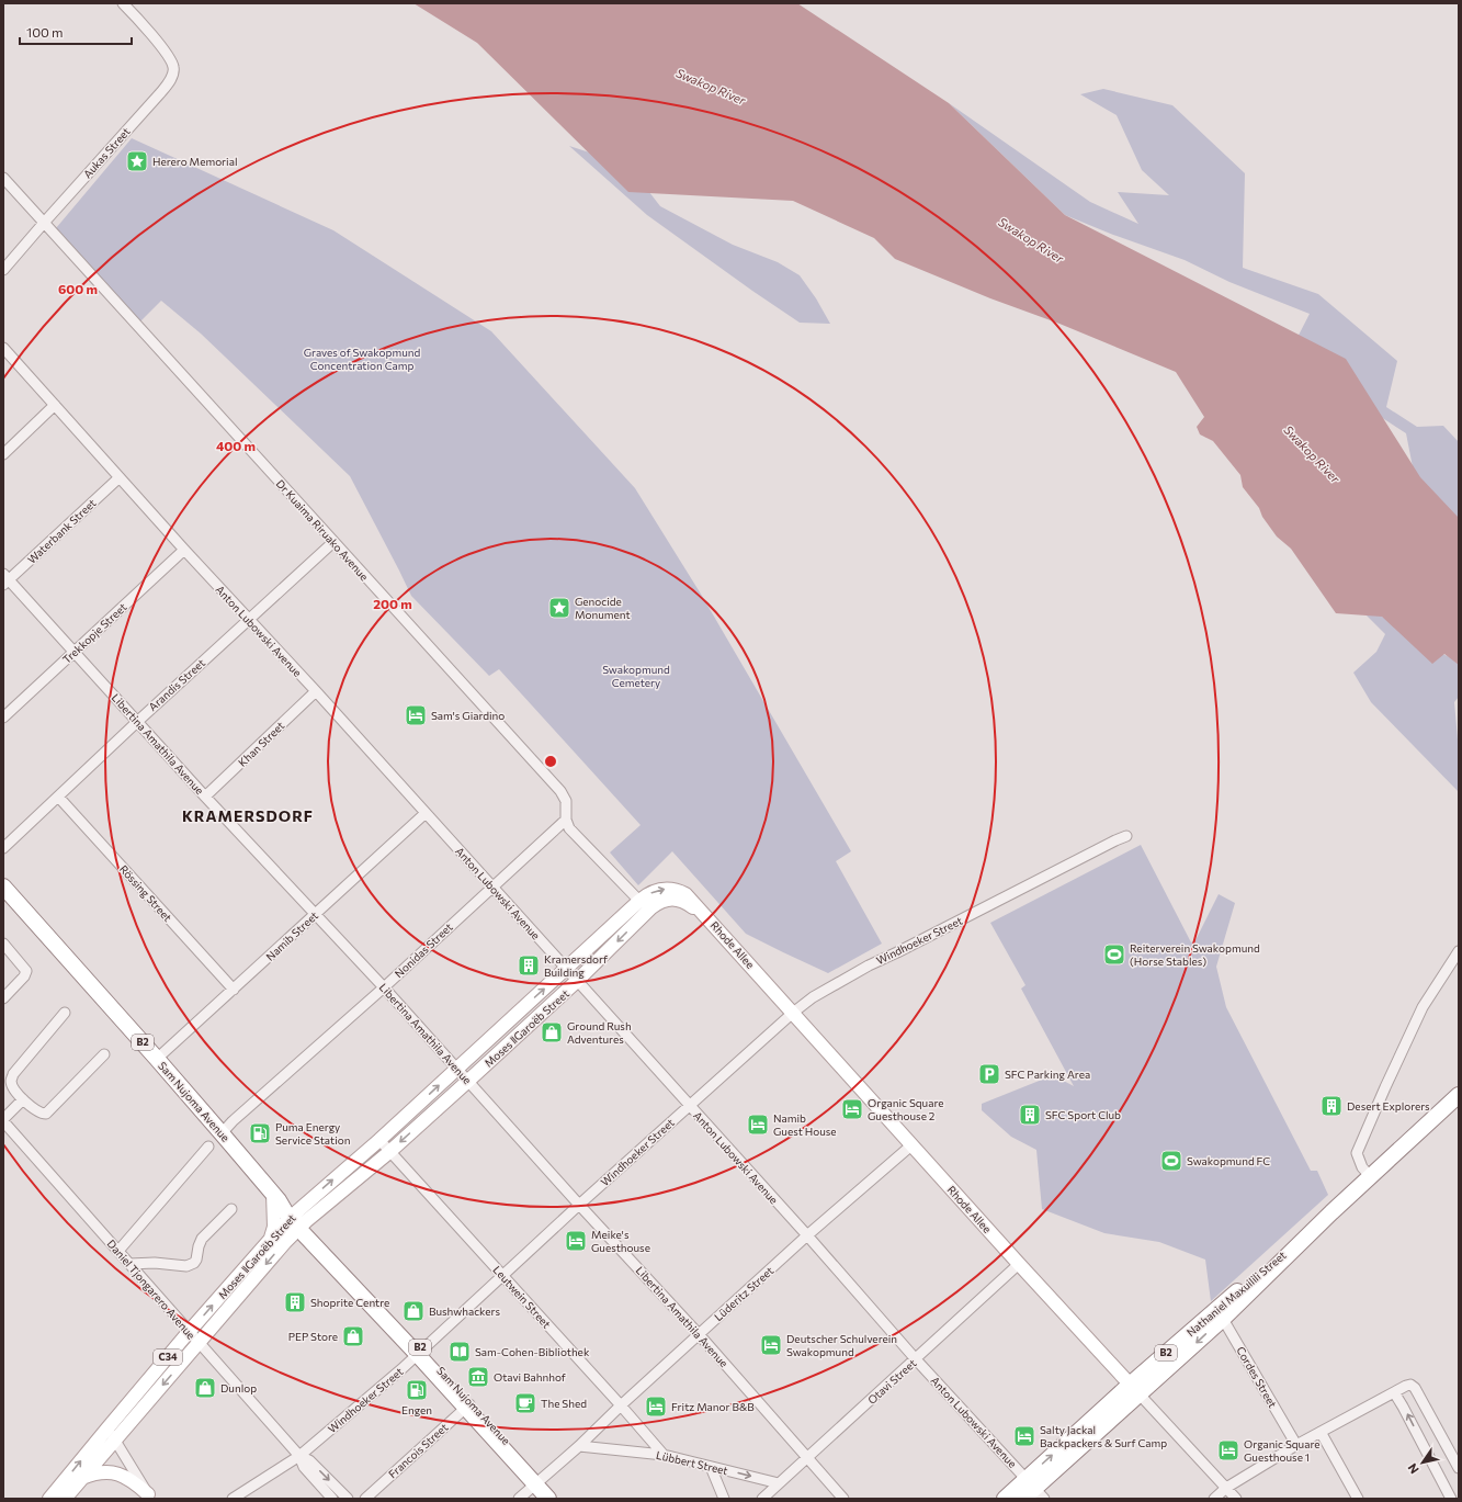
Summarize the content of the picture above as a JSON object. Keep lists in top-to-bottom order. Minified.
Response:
{"streets":{"highway":["B2","Sam Nujoma Avenue","Nathaniel Maxuilili Street"],"main road":["Rhode Allee","Moses ǁGaroëb Street","C34"],"street":["Aukas Street","Dr Kuaima Riruako Avenue","Waterbank Street","Anton Lubowski Avenue","Trekkopje Street","Arandis Street","Libertina Amathila Avenue","Khan Street","Rössing Street","Namib Street","Windhoeker Street","Nonidas Street","Daniel Tjongarero Avenue","Lüderitz Street","Leutwein Street","Cordes Street","Otavi Street","Francois Street","Lübbert Street"]},"crossings":[["Aukas Street","Dr Kuaima Riruako Avenue"],["Dr Kuaima Riruako Avenue","Arandis Street"],["Dr Kuaima Riruako Avenue","Nonidas Street"],["Waterbank Street","Anton Lubowski Avenue"],["Waterbank Street","Libertina Amathila Avenue"],["Anton Lubowski Avenue","Trekkopje Street"],["Anton Lubowski Avenue","Arandis Street"],["Anton Lubowski Avenue","Khan Street"],["Anton Lubowski Avenue","Namib Street"],["Anton Lubowski Avenue","Windhoeker Street"],["Anton Lubowski Avenue","Nonidas Street"],["Anton Lubowski Avenue","Moses ǁGaroëb Street"],["Anton Lubowski Avenue","Lüderitz Street"],["Anton Lubowski Avenue","Nathaniel Maxuilili Street"],["Anton Lubowski Avenue","Otavi Street"],["Trekkopje Street","Libertina Amathila Avenue"],["Arandis Street","Libertina Amathila Avenue"],["Arandis Street","Rössing Street"],["Libertina Amathila Avenue","Khan Street"],["Libertina Amathila Avenue","Namib Street"],["Libertina Amathila Avenue","Windhoeker Street"],["Libertina Amathila Avenue","Nonidas Street"],["Libertina Amathila Avenue","Moses ǁGaroëb Street"],["Libertina Amathila Avenue","Lüderitz Street"],["Libertina Amathila Avenue","Otavi Street"],["Rössing Street","Namib Street"],["Namib Street","Sam Nujoma Avenue"],["Windhoeker Street","Rhode Allee"],["Windhoeker Street","Sam Nujoma Avenue"],["Windhoeker Street","Daniel Tjongarero Avenue"],["Windhoeker Street","Leutwein Street"],["Rhode Allee","Moses ǁGaroëb Street"],["Rhode Allee","Lüderitz Street"],["Rhode Allee","Nathaniel Maxuilili Street"],["Rhode Allee","Otavi Street"],["Nonidas Street","Sam Nujoma Avenue"],["Moses ǁGaroëb Street","Sam Nujoma Avenue"],["Moses ǁGaroëb Street","Daniel Tjongarero Avenue"],["Moses ǁGaroëb Street","Leutwein Street"],["Sam Nujoma Avenue","Lüderitz Street"],["Sam Nujoma Avenue","Francois Street"],["Lüderitz Street","Leutwein Street"],["Lüderitz Street","Lübbert Street"],["Nathaniel Maxuilili Street","Cordes Street"],["Leutwein Street","Lübbert Street"],["Otavi Street","Lübbert Street"]],"districts":["KRAMERSDORF"],"water":["Swakop River"],"parks":["Graves of Swakopmund Concentration Camp","Swakopmund Cemetery"],"places":{"place":["Herero Memorial","Genocide Monument"],"hotel":["Sam's Giardino","Organic Square Guesthouse 2","Namib Guest House","Meike's Guesthouse","Deutscher Schulverein Swakopmund","Fritz Manor B&B","Salty Jackal Backpackers & Surf Camp","Organic Square Guesthouse 1"],"sports":["Reiterverein Swakopmund (Horse Stables)","Swakopmund FC"],"building":["Kramersdorf Building","Desert Explorers","SFC Sport Club","Shoprite Centre"],"shop":["Ground Rush Adventures","Bushwhackers","PEP Store","Dunlop"],"parking":["SFC Parking Area"],"fuel station":["Puma Energy Service Station","Engen"],"library":["Sam-Cohen-Bibliothek"],"museum":["Otavi Bahnhof"],"cafe":["The Shed"]},"scale_bar":"100 m","north":"bottom left","rings":["600 m","400 m","200 m"]}
